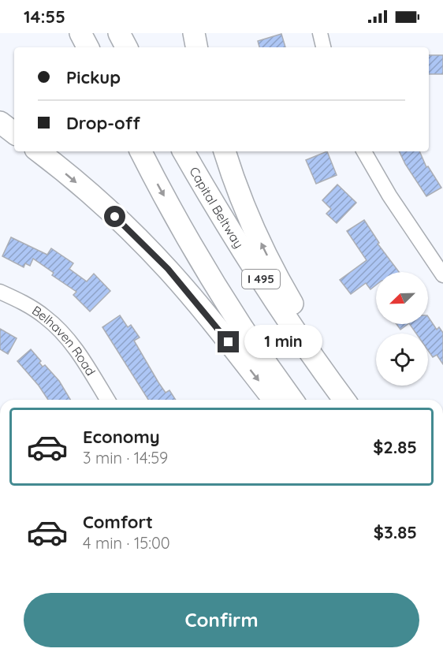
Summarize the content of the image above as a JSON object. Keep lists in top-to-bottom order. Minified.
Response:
{"streets":{"highway":["Capital Beltway","I 495"],"street":["Belhaven Road"]},"north":"bottom left","page":{"status":"14:55","banner":["Pickup","Drop-off"],"bubble":"1 min","list":[{"name":"Economy","note":"3 min · 14:59","value":"$2.85"},{"name":"Comfort","note":"4 min · 15:00","value":"$3.85"}],"buttons":"Confirm"}}
